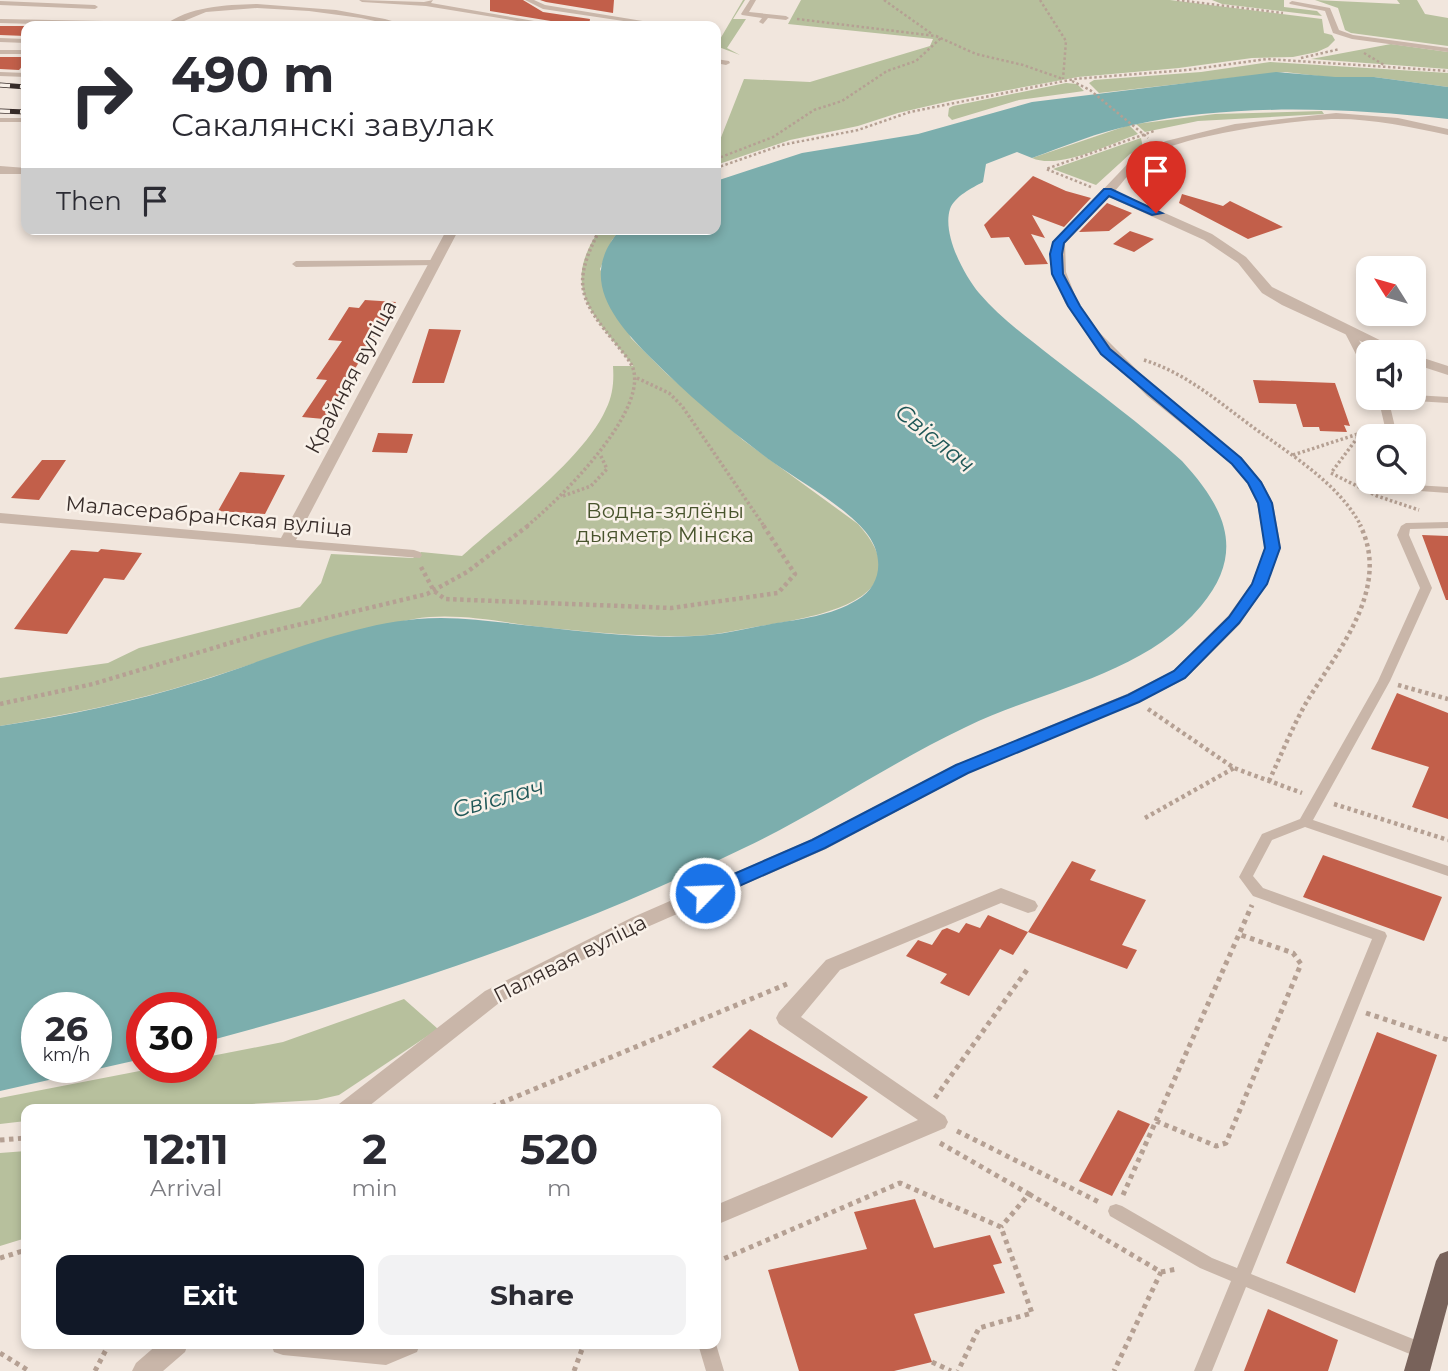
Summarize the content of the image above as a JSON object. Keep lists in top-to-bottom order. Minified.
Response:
{"streets":{"street":["Крайняя вуліца","Маласерабранская вуліца","Палявая вуліца"]},"crossings":[["Крайняя вуліца","Маласерабранская вуліца"]],"water":["Свіслач"],"parks":["Водна-зялёны дыяметр Мінска"],"north":"top left","page":{"turn":["490 m","Сакалянскі завулак"],"then":"Then","speed":"26 km/h","limit":"30","eta":["12:11","Arrival","2","min","520","m"],"buttons":["Exit","Share"]}}
